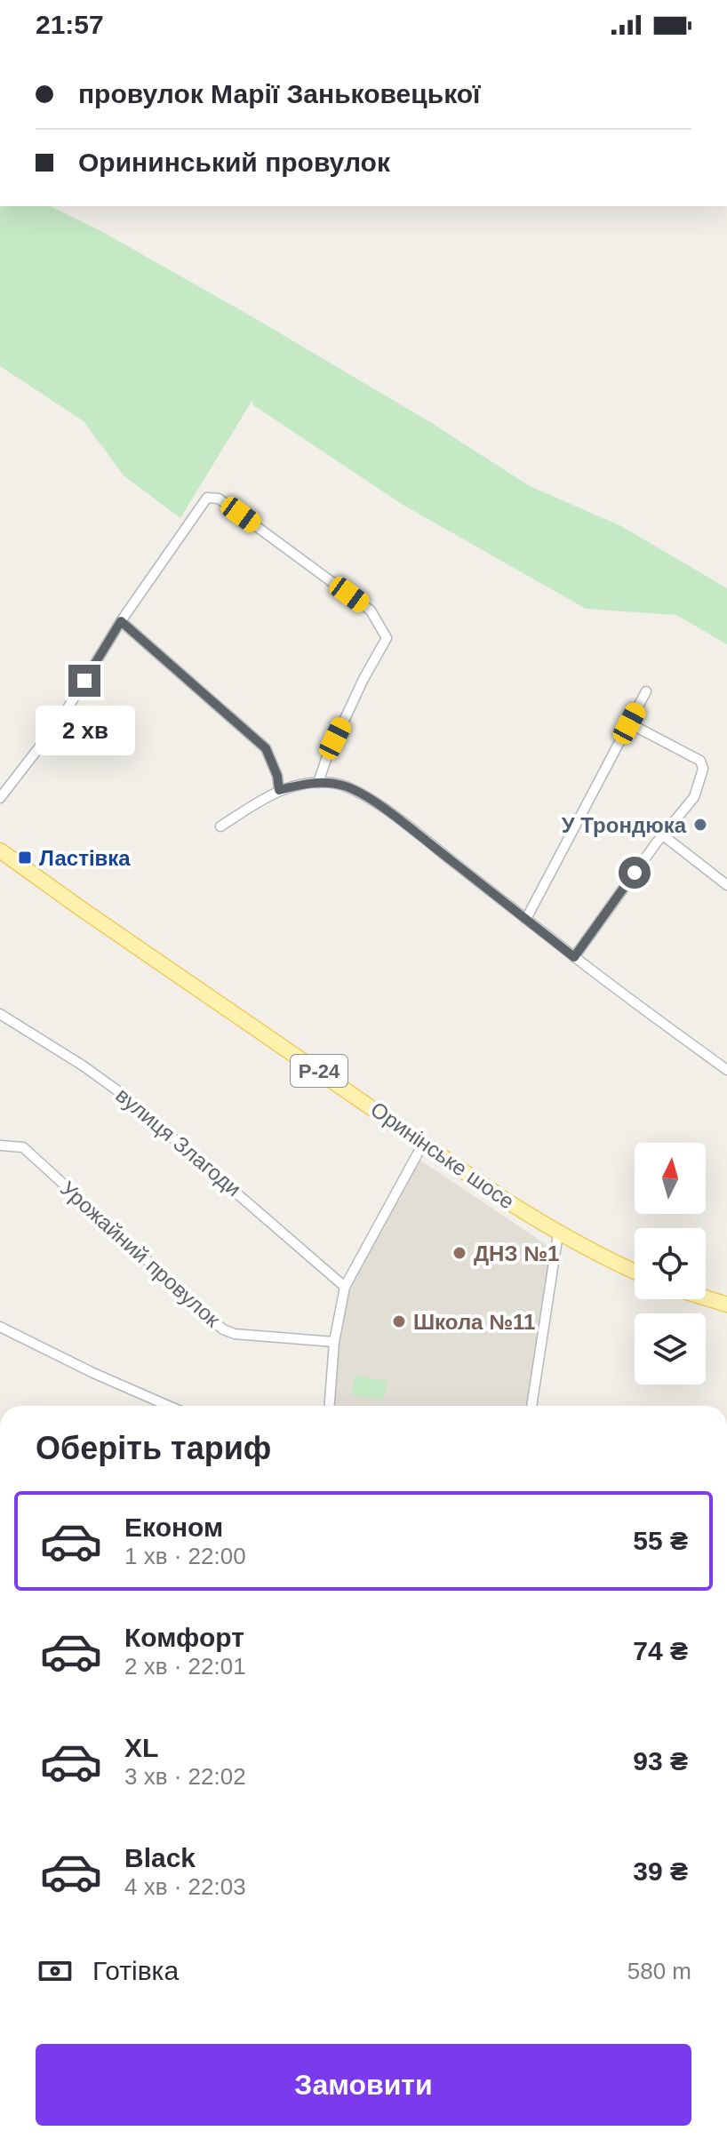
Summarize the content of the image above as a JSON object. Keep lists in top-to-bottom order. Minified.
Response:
{"streets":{"main road":["Р-24","Оринінське шосе"],"street":["вулиця Злагоди","Урожайний провулок"]},"places":{"other":["У Трондюка","ДНЗ №1","Школа №11"],"transit":["Ластівка"]},"north":"top","page":{"status":"21:57","banner":["провулок Марії Заньковецької","Орининський провулок"],"bubble":"2 хв","heading":"Оберіть тариф","list":[{"name":"Економ","note":"1 хв · 22:00","value":"55 ₴"},{"name":"Комфорт","note":"2 хв · 22:01","value":"74 ₴"},{"name":"XL","note":"3 хв · 22:02","value":"93 ₴"},{"name":"Black","note":"4 хв · 22:03","value":"39 ₴"}],"pay":["Готівка","580 m"],"buttons":"Замовити"}}
